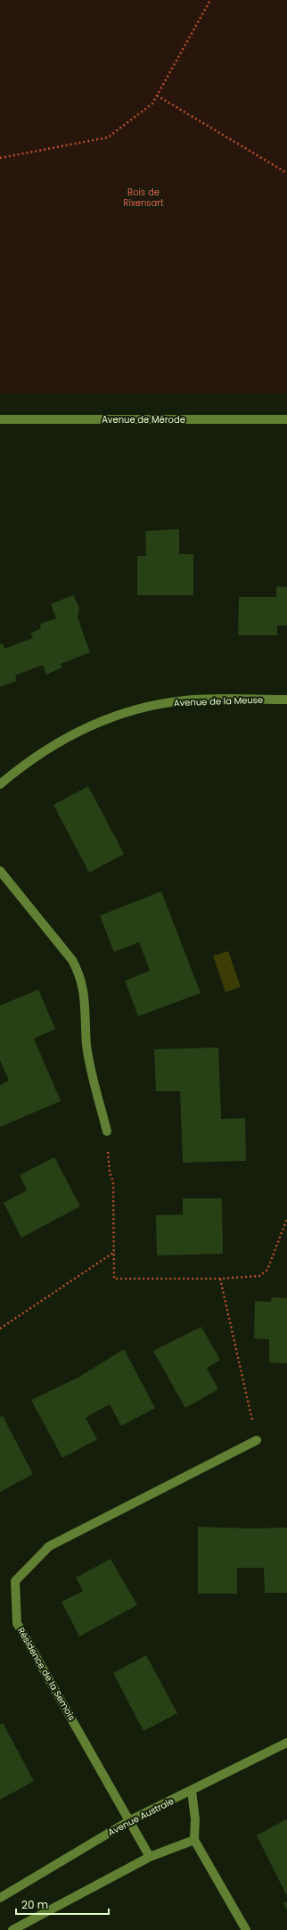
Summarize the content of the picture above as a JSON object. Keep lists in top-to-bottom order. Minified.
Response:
{"streets":{"street":["Avenue de Mérode","Avenue de la Meuse","Résidence de la Semois","Avenue Australe"]},"crossings":[["Résidence de la Semois","Avenue Australe"]],"parks":["Bois de Rixensart"],"scale_bar":"20 m"}
